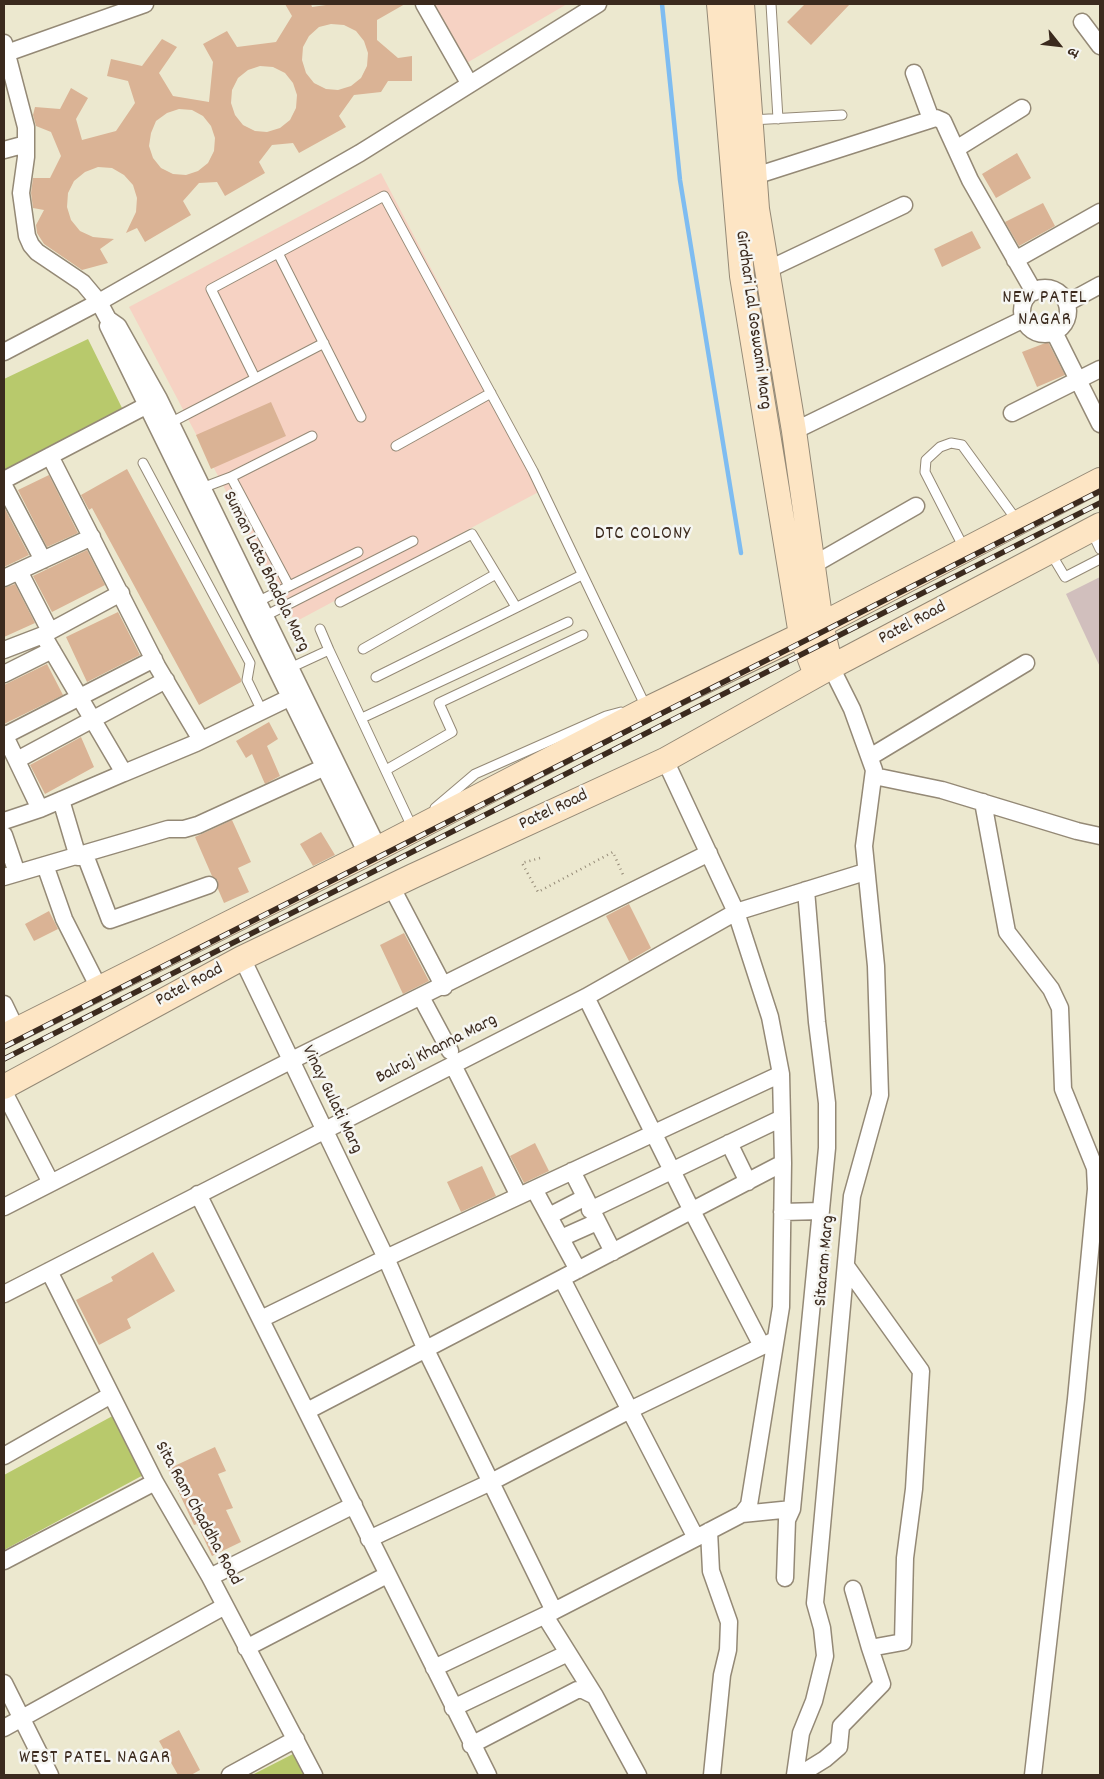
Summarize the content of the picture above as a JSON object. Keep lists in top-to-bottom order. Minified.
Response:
{"streets":{"main road":["Girdhari Lal Goswami Marg","Patel Road"],"street":["Suman Lata Bhadola Marg","Balraj Khanna Marg","Vinay Gulati Marg","Sitaram Marg","Sita Ram Chaddha Road"]},"crossings":[["Patel Road","Vinay Gulati Marg"],["Balraj Khanna Marg","Vinay Gulati Marg"],["Balraj Khanna Marg","Sitaram Marg"],["Balraj Khanna Marg","Sita Ram Chaddha Road"]],"districts":["NEW PATEL NAGAR","DTC COLONY","WEST PATEL NAGAR"],"north":"bottom right"}
